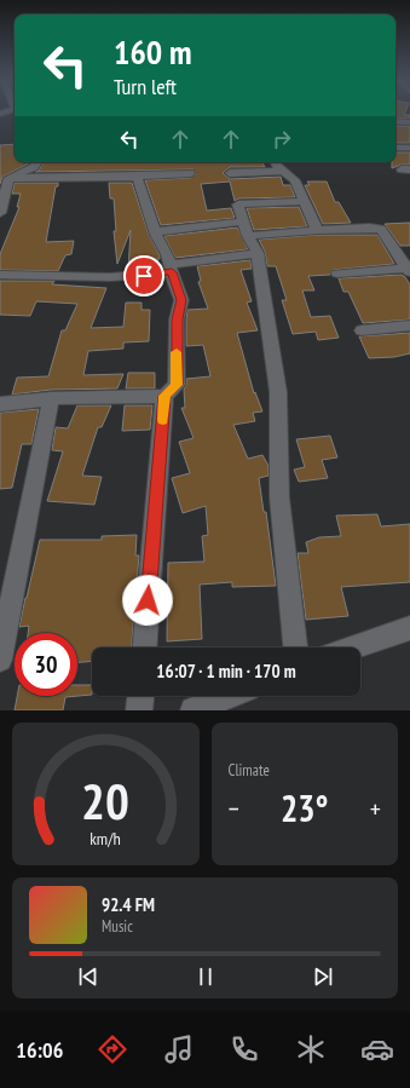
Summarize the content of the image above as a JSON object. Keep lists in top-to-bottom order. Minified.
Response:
{"page":{"turn":["160 m","Turn left"],"limit":"30","trip":"16:07 · 1 min · 170 m","tile":"Climate","heat":["−","23°","+"],"song":["92.4 FM","Music"],"tabs":"16:06","gauge":["20","km/h"]}}
